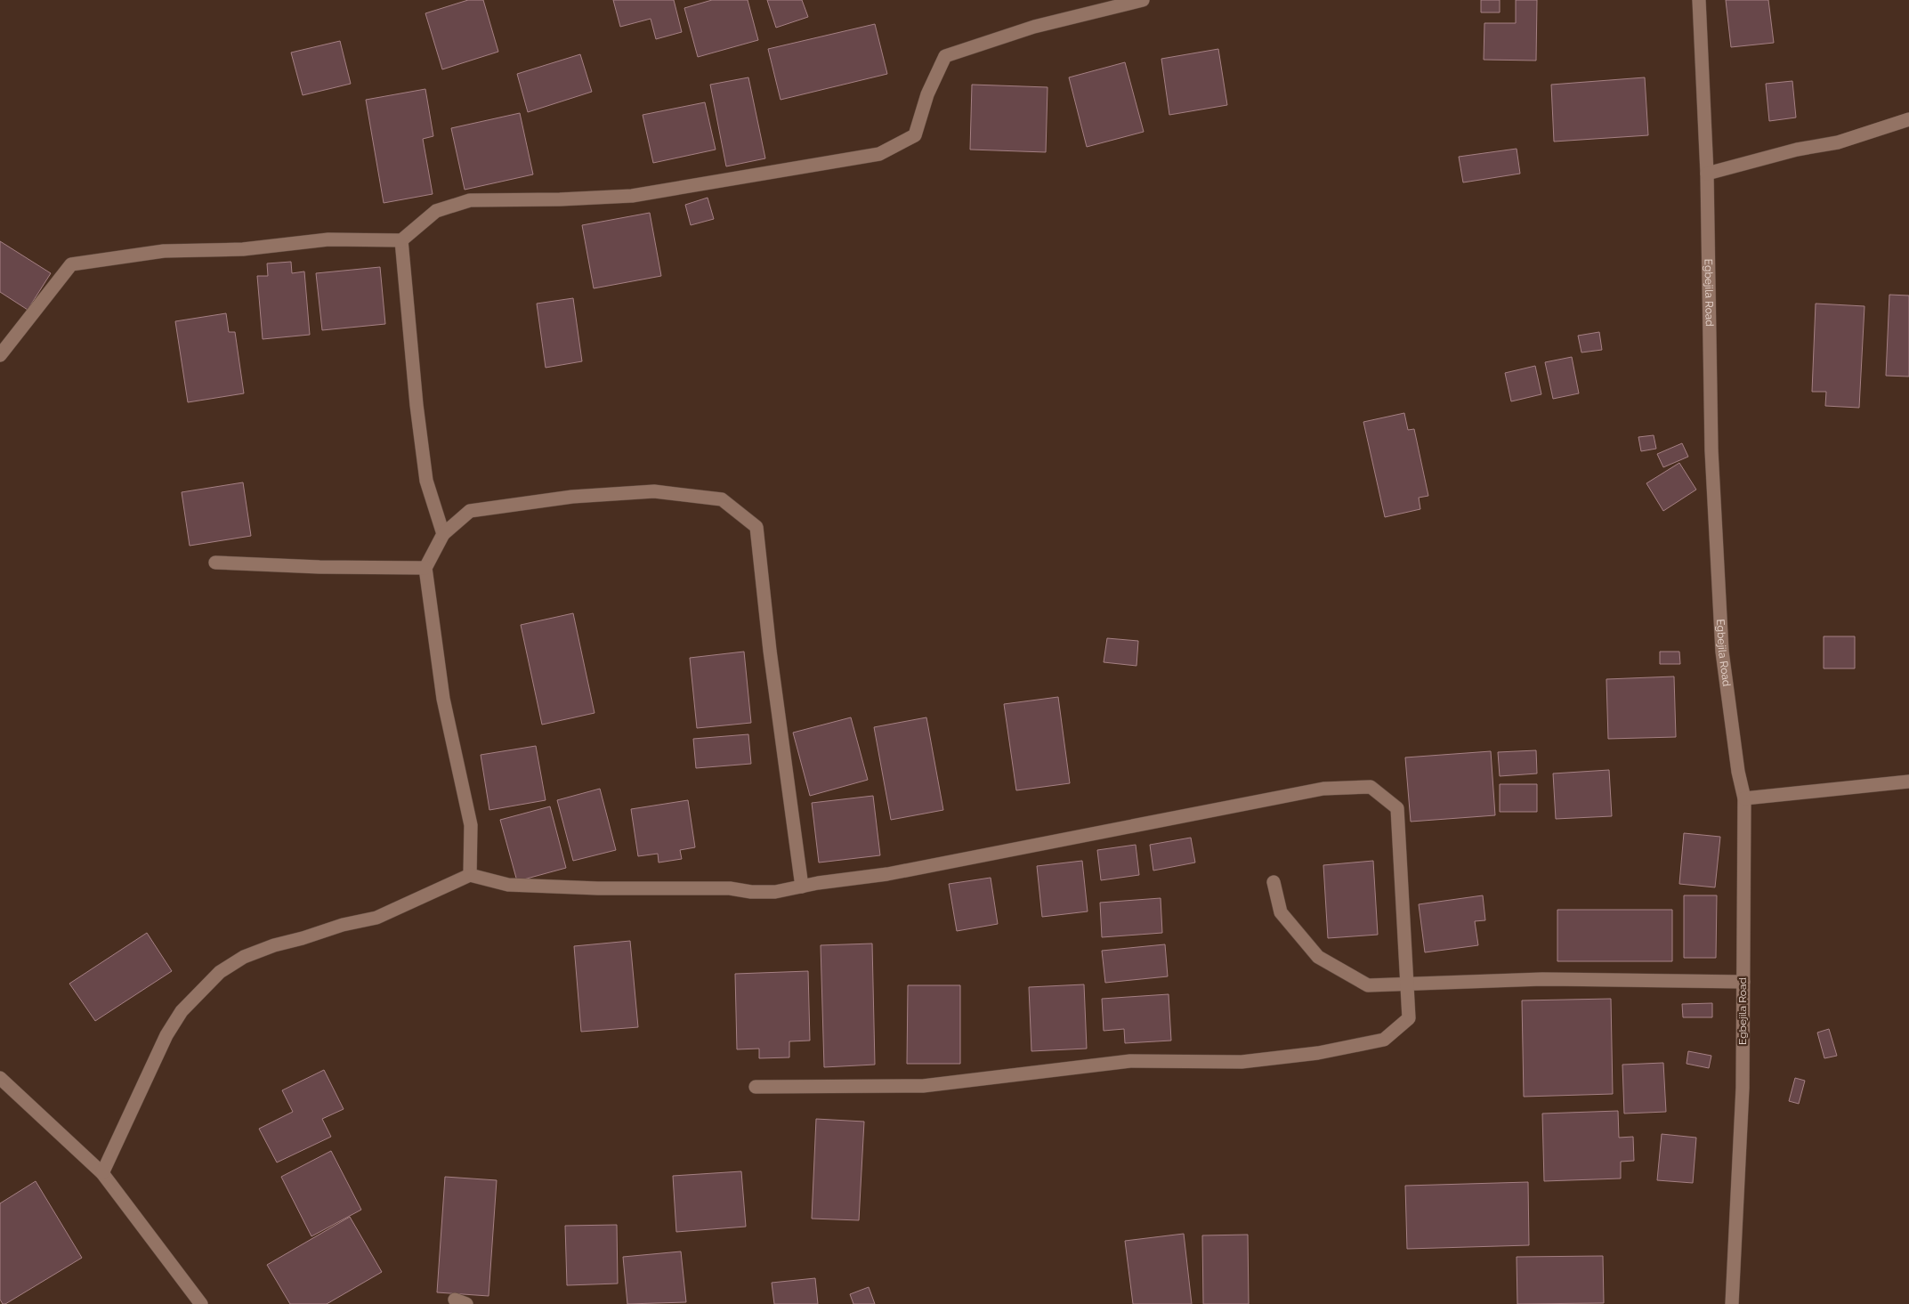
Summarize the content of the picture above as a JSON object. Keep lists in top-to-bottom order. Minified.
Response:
{"streets":{"street":["Egbejila Road"]}}
